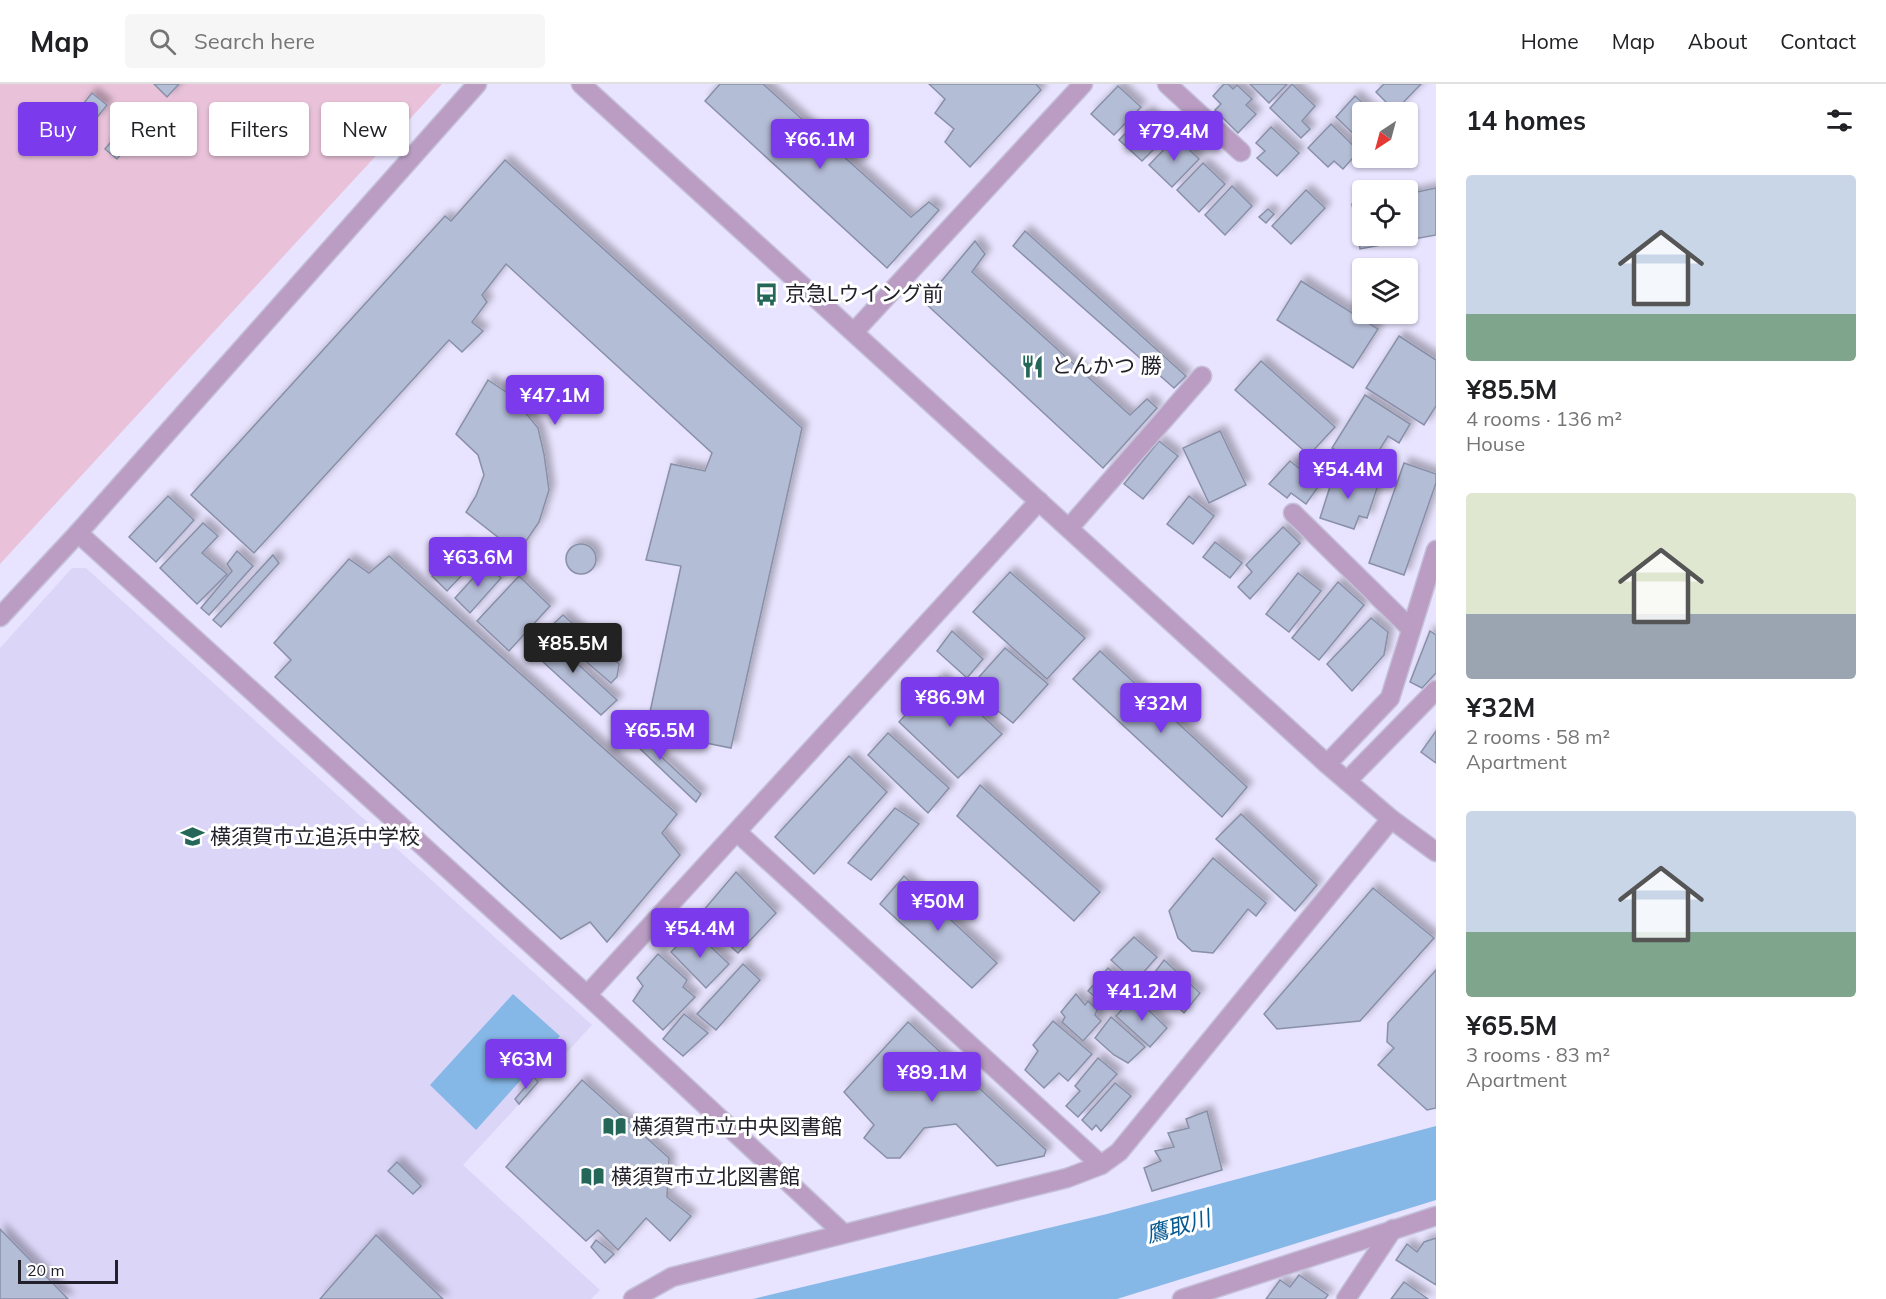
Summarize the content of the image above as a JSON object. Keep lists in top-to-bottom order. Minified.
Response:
{"water":["鷹取川"],"places":{"bus stop":["京急Lウイング前"],"restaurant":["とんかつ 勝"],"school or university":["横須賀市立追浜中学校"],"library":["横須賀市立中央図書館","横須賀市立北図書館"]},"scale_bar":"20 m","north":"bottom left","page":{"header":"Map","search":"Search here","nav":["Home","Map","About","Contact"],"heading":"14 homes","chip":["Buy","Rent","Filters","New"],"price":["¥79.4M","¥66.1M","¥47.1M","¥54.4M","¥63.6M","¥85.5M","¥86.9M","¥32M","¥65.5M","¥50M","¥54.4M","¥41.2M","¥63M","¥89.1M"],"list":[{"name":"¥85.5M","note":"4 rooms · 136 m² · House"},{"name":"¥32M","note":"2 rooms · 58 m² · Apartment"},{"name":"¥65.5M","note":"3 rooms · 83 m² · Apartment"}],"scale":"20 m"}}
